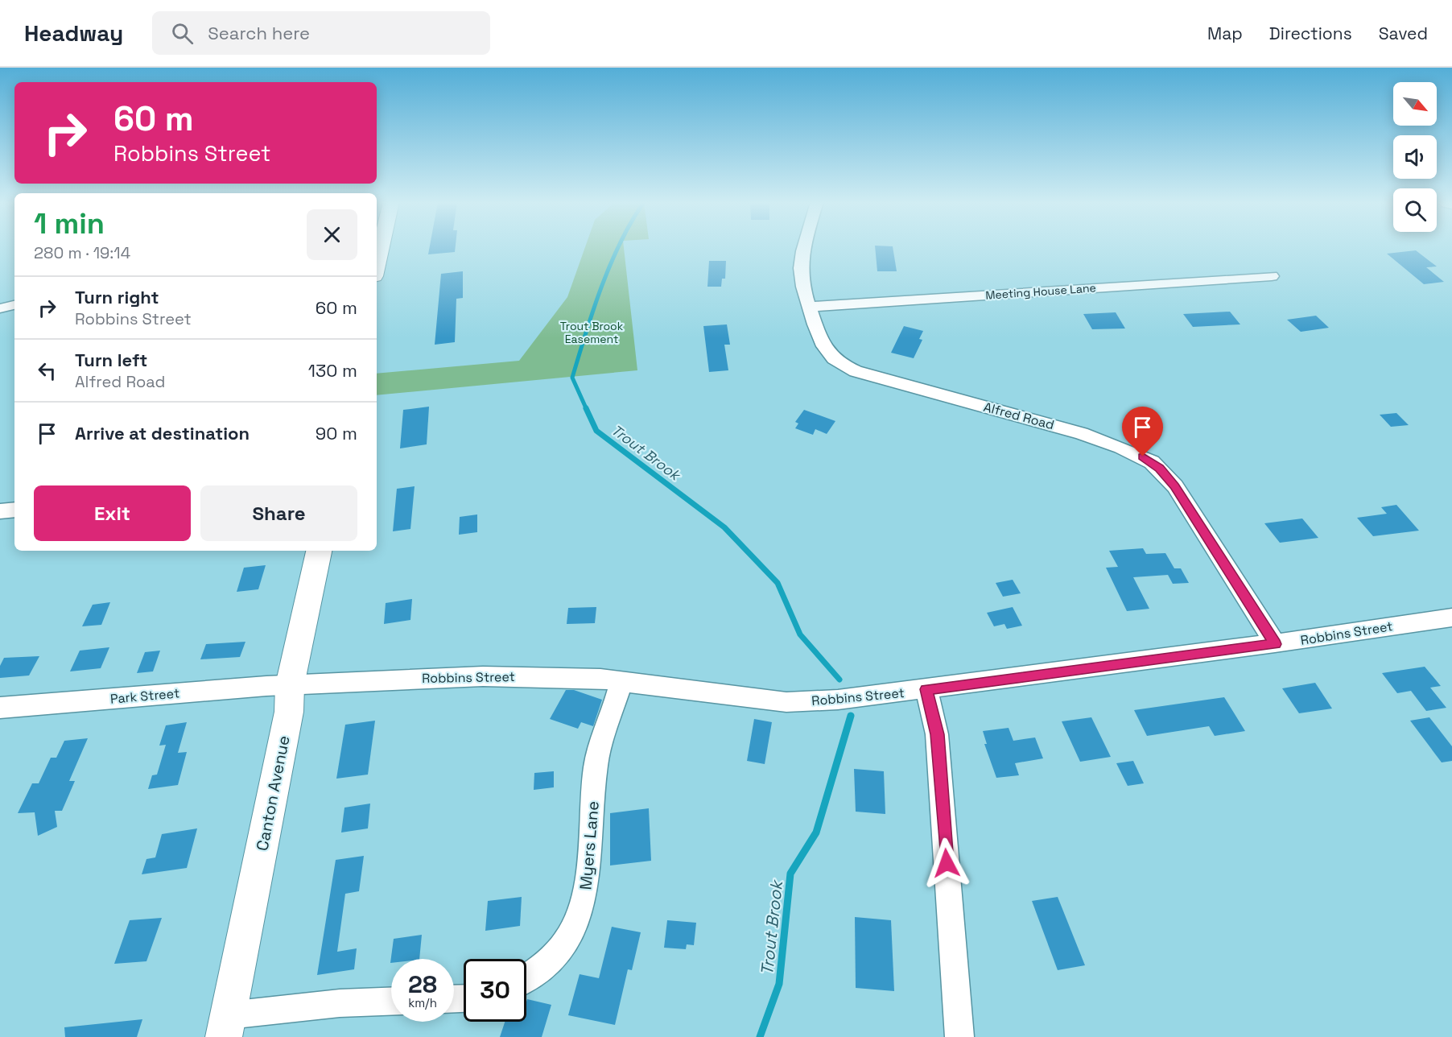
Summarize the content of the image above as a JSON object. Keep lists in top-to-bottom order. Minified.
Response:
{"streets":{"main road":["Canton Avenue"],"street":["Meeting House Lane","Alfred Road","Robbins Street","Park Street","Myers Lane"]},"crossings":[["Meeting House Lane","Alfred Road"],["Alfred Road","Robbins Street"],["Robbins Street","Park Street"],["Robbins Street","Canton Avenue"],["Robbins Street","Myers Lane"],["Park Street","Canton Avenue"]],"water":["Trout Brook"],"parks":["Trout Brook Easement"],"north":"bottom right","page":{"header":"Headway","search":"Search here","nav":["Map","Directions","Saved"],"turn":["60 m","Robbins Street"],"heading":["1 min","280 m · 19:14"],"list":[{"name":"Turn right","note":"Robbins Street","value":"60 m"},{"name":"Turn left","note":"Alfred Road","value":"130 m"},{"name":"Arrive at destination","value":"90 m"}],"buttons":["Exit","Share"],"speed":"28 km/h","limit":"30"}}
